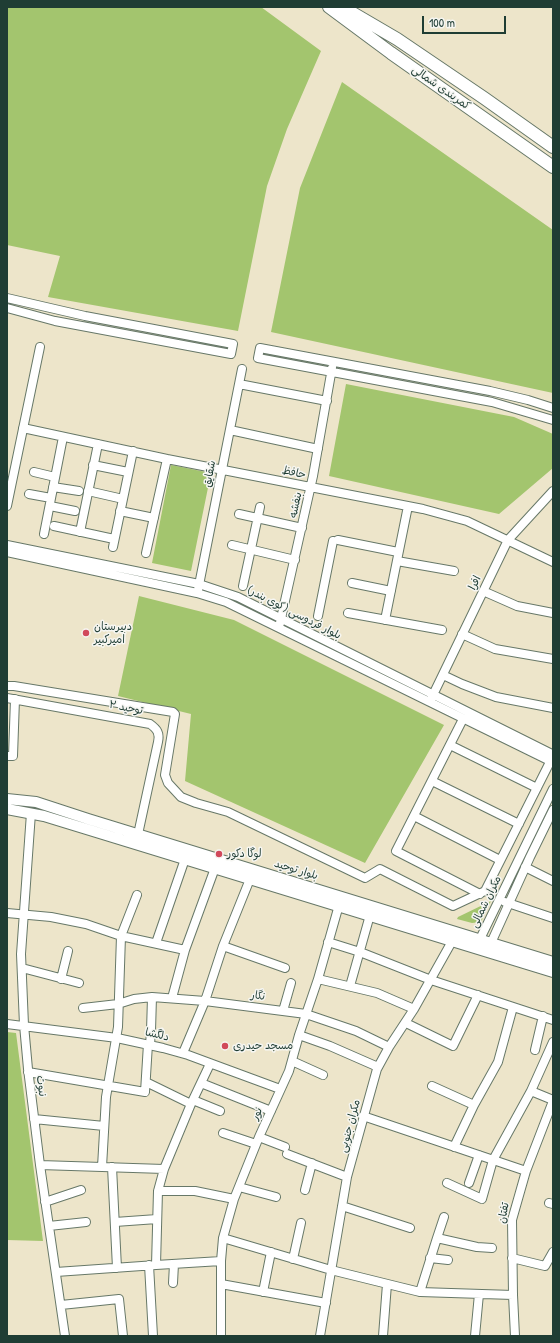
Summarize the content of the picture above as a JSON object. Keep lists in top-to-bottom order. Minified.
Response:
{"streets":{"highway":["کمربندی شمالی"],"main road":["بلوار توحید"],"street":["حافظ","شقایق","بنفشه","افرا","بلوار فردوسی (کوی بندر)","توحید ۲","مکران شمالی","نگار","دلگشا","نبوت","نور","مکران جنوبی","تفتان"]},"crossings":[["حافظ","شقایق"],["حافظ","بنفشه"],["حافظ","افرا"],["شقایق","بلوار فردوسی (کوی بندر)"],["بنفشه","بلوار فردوسی (کوی بندر)"],["افرا","بلوار فردوسی (کوی بندر)"],["توحید ۲","بلوار توحید"],["بلوار توحید","مکران شمالی"],["بلوار توحید","نبوت"],["بلوار توحید","نور"],["بلوار توحید","مکران جنوبی"],["نگار","نور"],["نگار","مکران جنوبی"],["دلگشا","نبوت"],["دلگشا","نور"]],"places":["دبیرستان امیرکبیر","لوگا دکور","مسجد حیدری"],"scale_bar":"100 m"}
